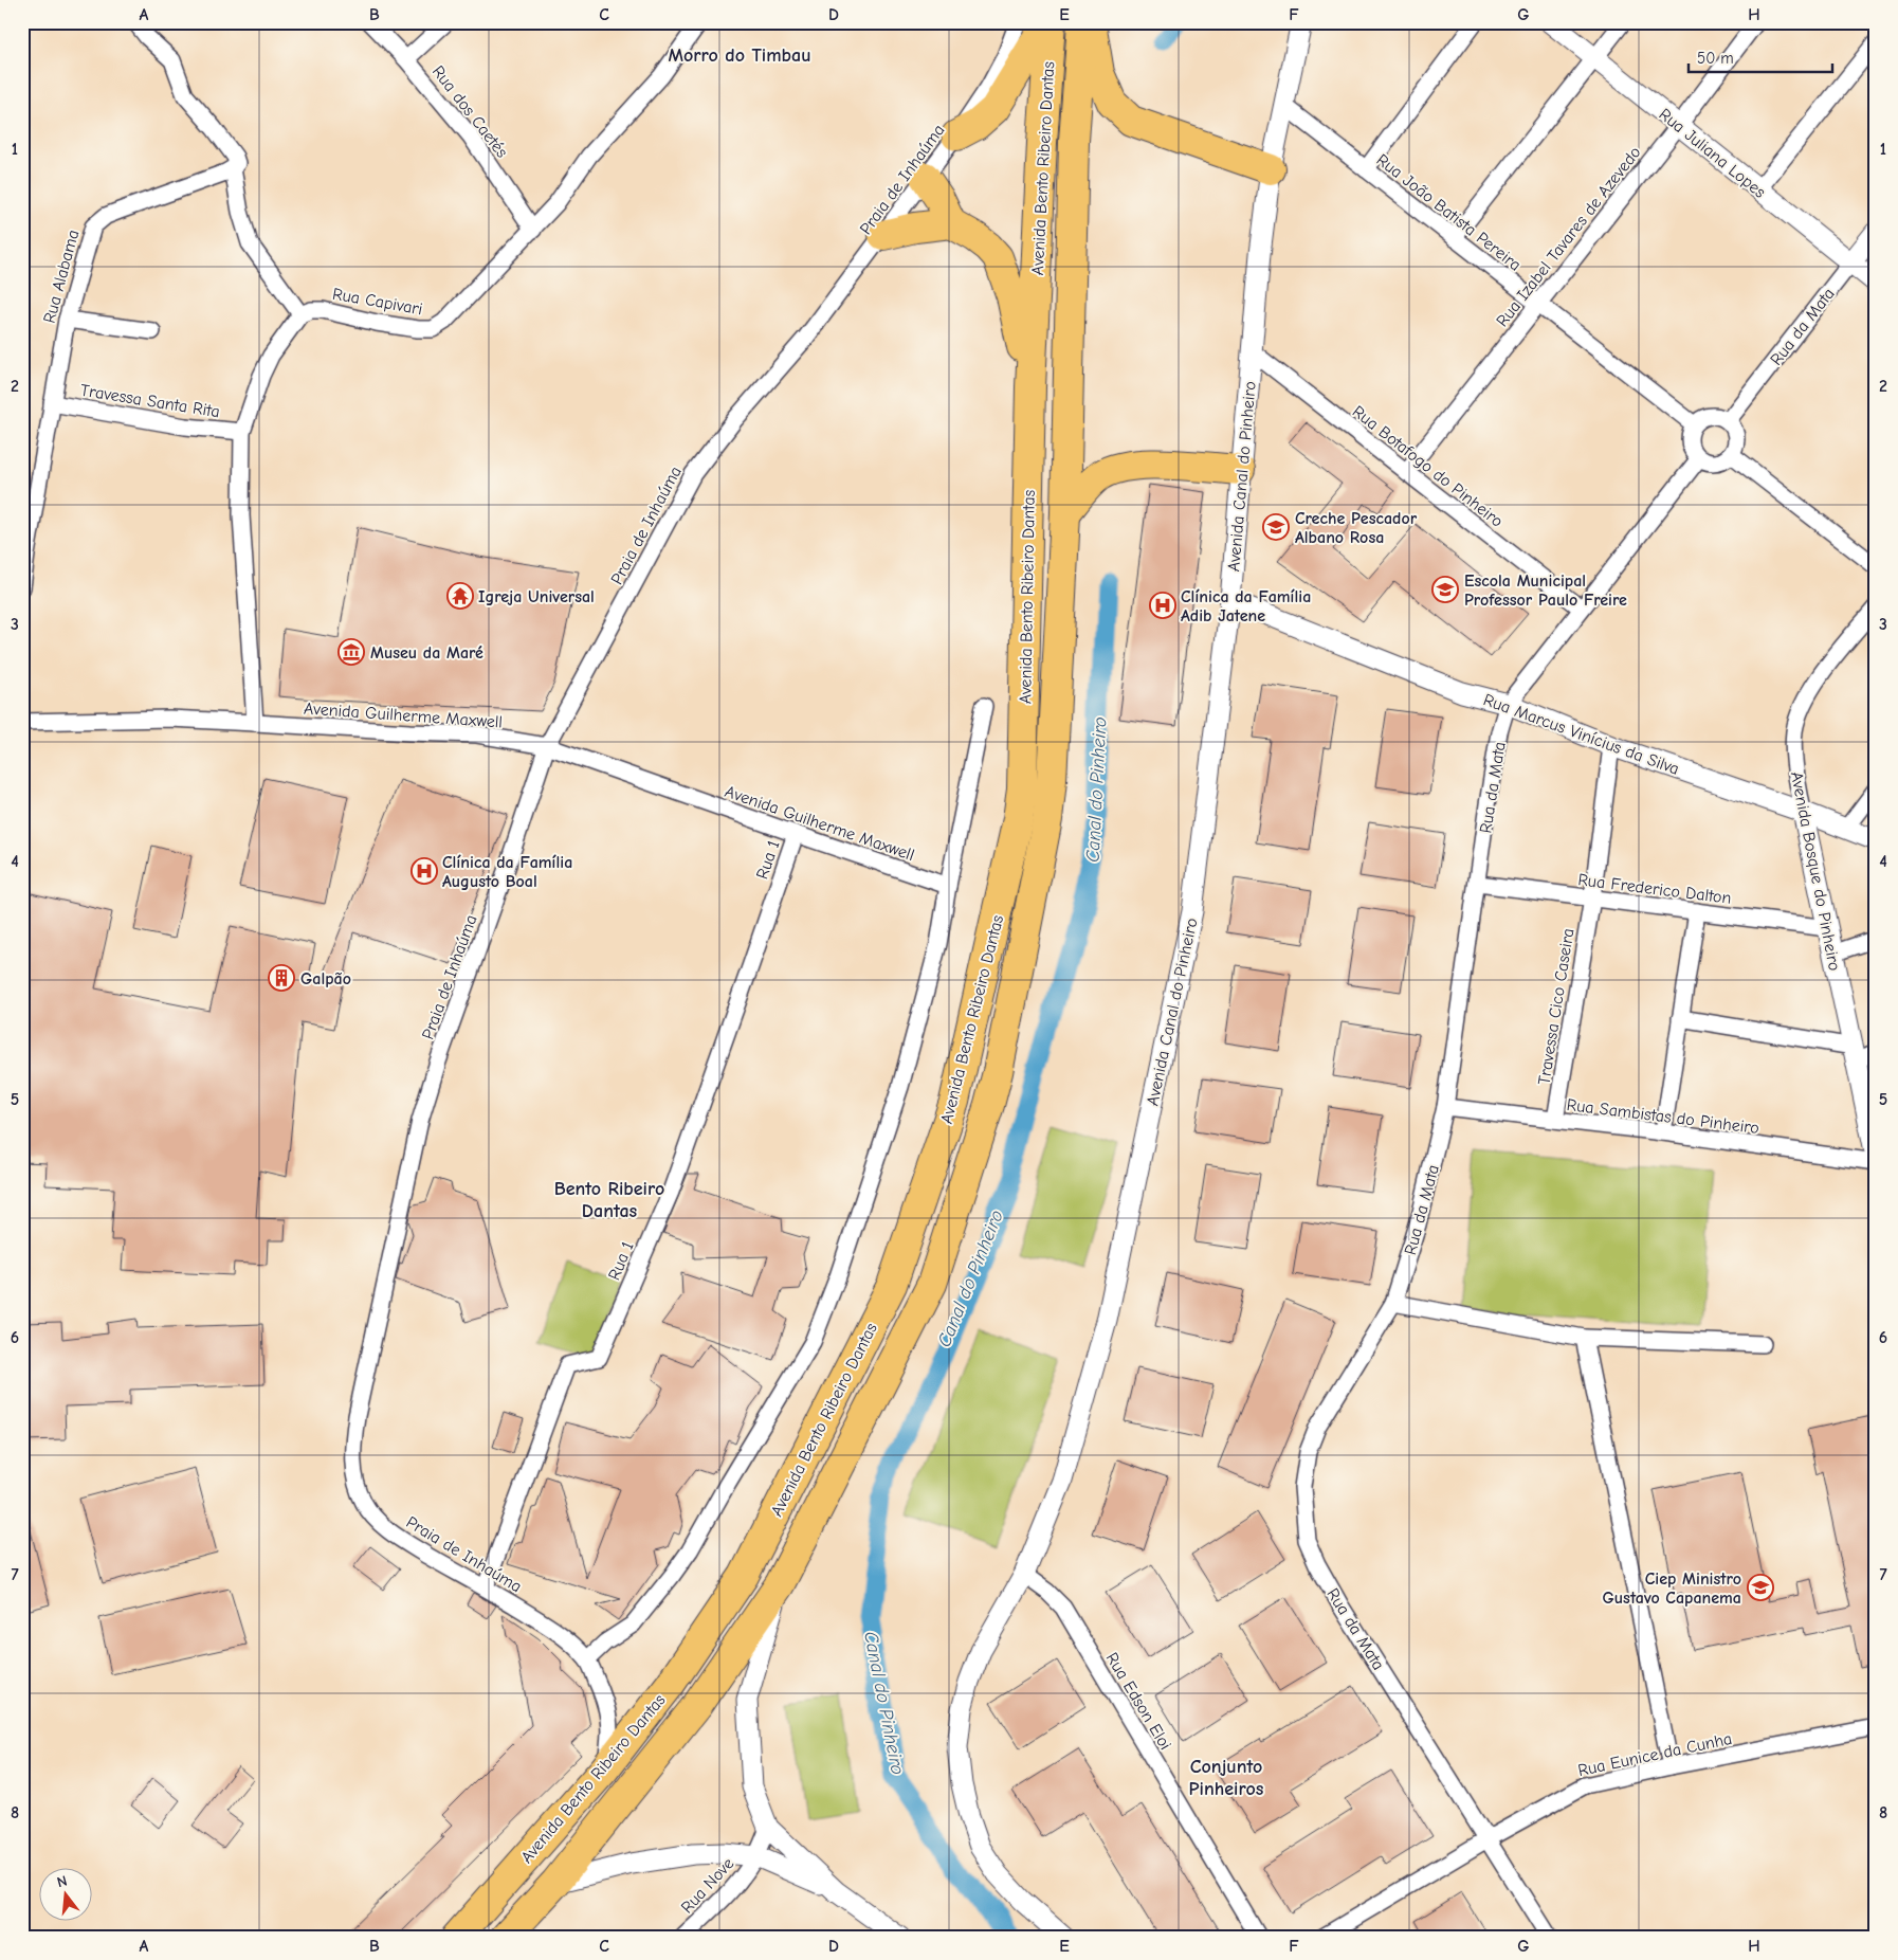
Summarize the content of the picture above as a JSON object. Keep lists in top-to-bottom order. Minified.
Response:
{"streets":{"highway":["Avenida Bento Ribeiro Dantas"],"street":["Rua dos Caetés","Rua Juliana Lopes","Praia de Inhaúma","Rua João Batista Pereira","Rua Izabel Tavares de Azevedo","Rua Alabama","Rua Capivari","Rua da Mata","Travessa Santa Rita","Rua Botafogo do Pinheiro","Avenida Canal do Pinheiro","Avenida Guilherme Maxwell","Rua Marcus Vinícius da Silva","Rua 1","Avenida Bosque do Pinheiro","Rua Frederico Dalton","Travessa Cico Caseira","Rua Sambistas do Pinheiro","Rua Edson Eloi","Rua Eunice da Cunha","Rua Nove"]},"crossings":[["Rua dos Caetés","Rua Capivari"],["Rua Juliana Lopes","Rua Izabel Tavares de Azevedo"],["Rua Juliana Lopes","Rua da Mata"],["Avenida Bento Ribeiro Dantas","Praia de Inhaúma"],["Praia de Inhaúma","Avenida Guilherme Maxwell"],["Praia de Inhaúma","Rua 1"],["Rua João Batista Pereira","Rua Izabel Tavares de Azevedo"],["Rua João Batista Pereira","Rua da Mata"],["Rua João Batista Pereira","Avenida Canal do Pinheiro"],["Rua Izabel Tavares de Azevedo","Rua Botafogo do Pinheiro"],["Rua Alabama","Travessa Santa Rita"],["Rua da Mata","Rua Botafogo do Pinheiro"],["Rua da Mata","Rua Marcus Vinícius da Silva"],["Rua da Mata","Rua Frederico Dalton"],["Rua da Mata","Rua Sambistas do Pinheiro"],["Rua da Mata","Rua Eunice da Cunha"],["Rua Botafogo do Pinheiro","Avenida Canal do Pinheiro"],["Avenida Canal do Pinheiro","Rua Marcus Vinícius da Silva"],["Avenida Canal do Pinheiro","Rua Edson Eloi"],["Avenida Guilherme Maxwell","Rua 1"],["Rua Marcus Vinícius da Silva","Avenida Bosque do Pinheiro"],["Rua Marcus Vinícius da Silva","Travessa Cico Caseira"],["Avenida Bosque do Pinheiro","Rua Frederico Dalton"],["Rua Frederico Dalton","Travessa Cico Caseira"],["Travessa Cico Caseira","Rua Sambistas do Pinheiro"]],"districts":["Morro do Timbau","Bento Ribeiro Dantas","Conjunto Pinheiros"],"water":["Canal do Pinheiro"],"places":{"school or university":["Creche Pescador Albano Rosa","Escola Municipal Professor Paulo Freire","Ciep Ministro Gustavo Capanema"],"temple":["Igreja Universal"],"hospital":["Clínica da Família Adib Jatene","Clínica da Família Augusto Boal"],"museum":["Museu da Maré"],"building":["Galpão"]},"scale_bar":"50 m","north":"top","grid":{"columns":["A","B","C","D","E","F","G","H"],"rows":["1","2","3","4","5","6","7","8"]}}
